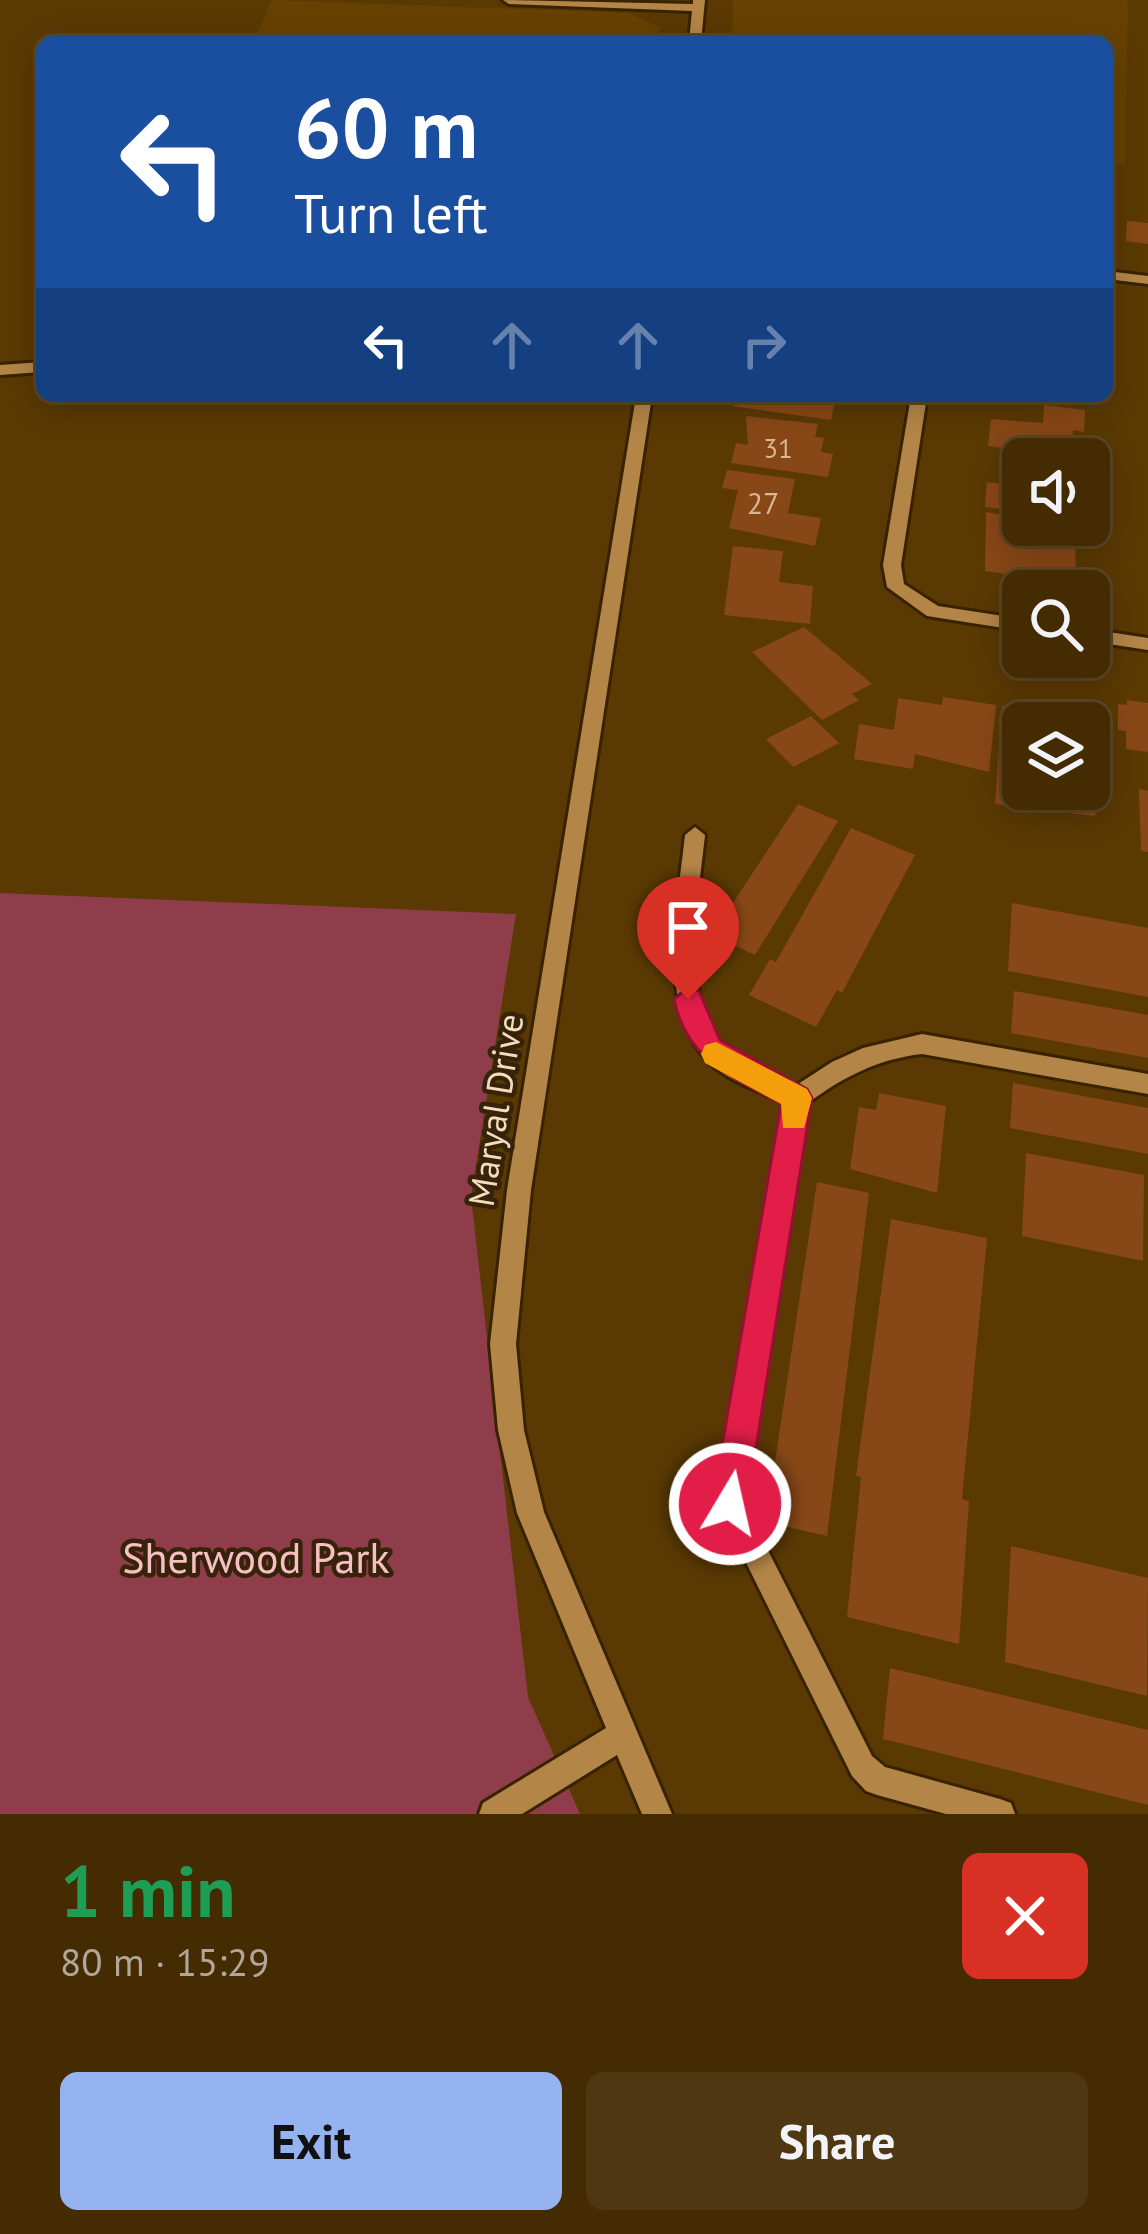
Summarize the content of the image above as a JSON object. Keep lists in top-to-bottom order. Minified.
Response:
{"streets":{"street":["Maryal Drive"]},"parks":["Sherwood Park"],"house_numbers":["31","27"],"page":{"turn":["60 m","Turn left"],"heading":["1 min","80 m · 15:29"],"buttons":["Exit","Share"]}}
